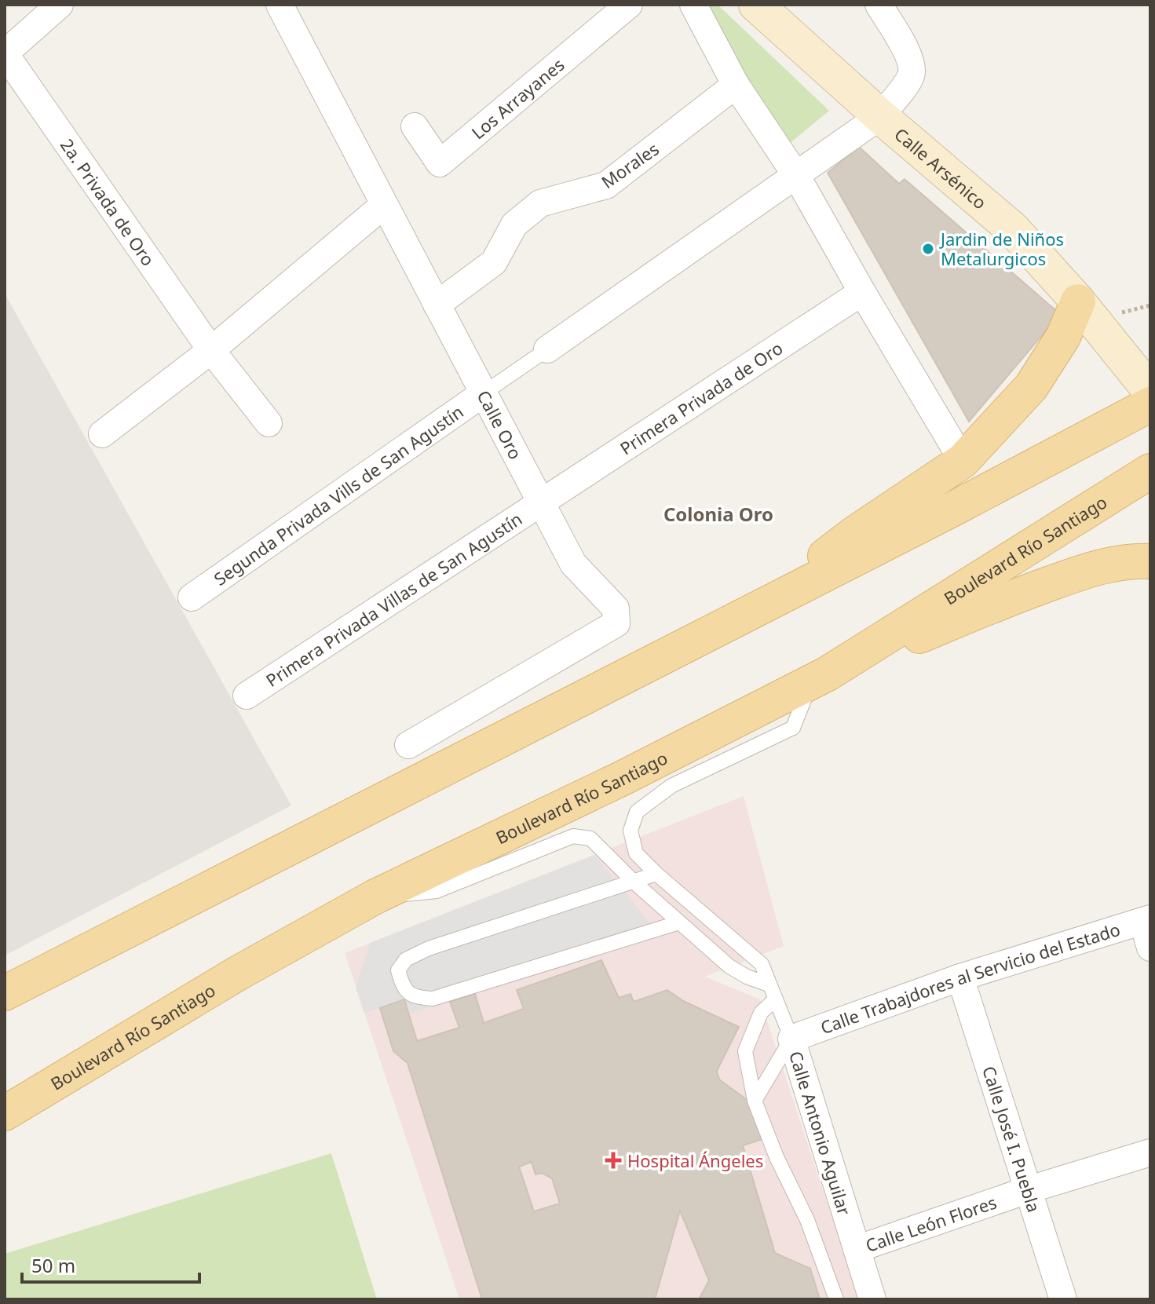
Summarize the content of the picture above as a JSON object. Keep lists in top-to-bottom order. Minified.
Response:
{"streets":{"main road":["Calle Arsénico","Boulevard Río Santiago"],"street":["Los Arrayanes","Morales","2a. Privada de Oro","Primera Privada de Oro","Calle Oro","Segunda Privada Vills de San Agustín","Primera Privada Villas de San Agustín","Calle Trabajdores al Servicio del Estado","Calle Antonio Aguilar","Calle José I. Puebla","Calle León Flores"]},"crossings":[["Morales","Calle Oro"],["Calle Arsénico","Calle Oro"],["Calle Arsénico","Segunda Privada Vills de San Agustín"],["Primera Privada de Oro","Calle Oro"],["Primera Privada de Oro","Primera Privada Villas de San Agustín"],["Calle Oro","Segunda Privada Vills de San Agustín"],["Calle Oro","Primera Privada Villas de San Agustín"],["Calle Trabajdores al Servicio del Estado","Calle Antonio Aguilar"],["Calle Trabajdores al Servicio del Estado","Calle José I. Puebla"],["Calle Antonio Aguilar","Calle León Flores"],["Calle José I. Puebla","Calle León Flores"]],"districts":["Colonia Oro"],"places":{"other":["Jardin de Niños Metalurgicos"],"health":["Hospital Ángeles"]},"scale_bar":"50 m"}
